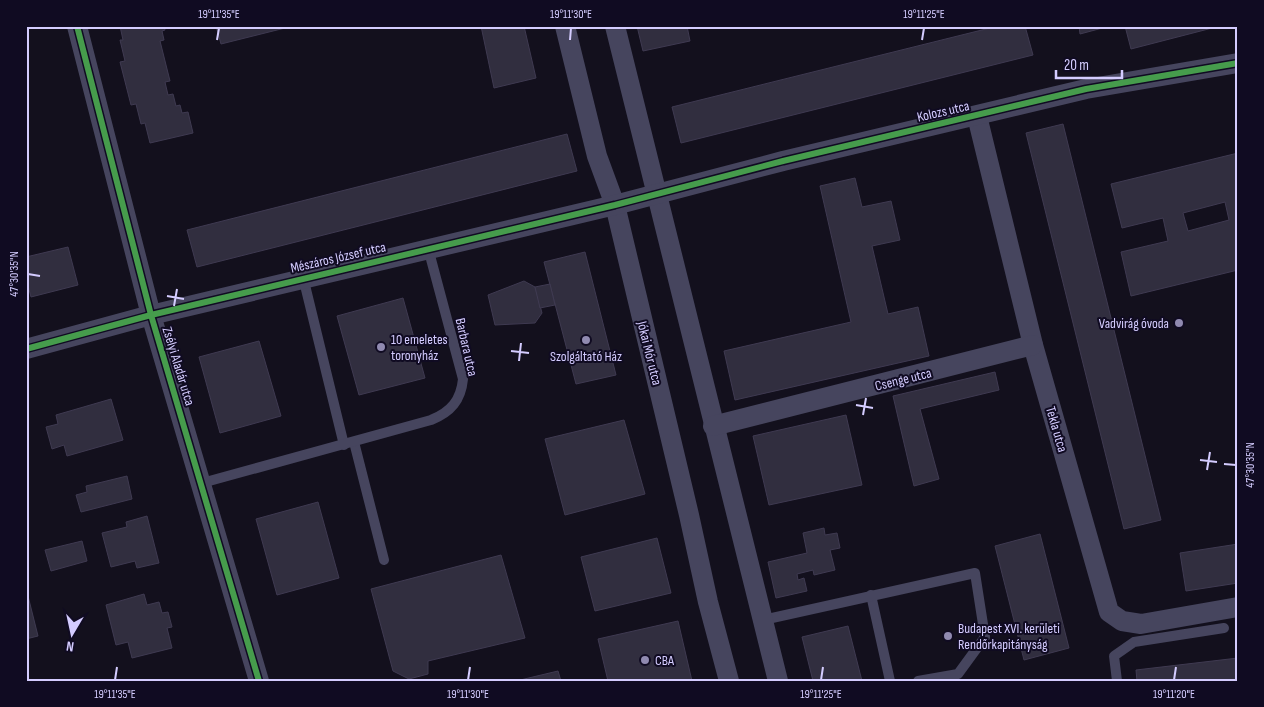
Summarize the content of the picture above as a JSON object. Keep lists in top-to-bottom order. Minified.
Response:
{"streets":{"street":["Kolozs utca","Mészáros József utca","Jókai Mór utca","Zsélyi Aladár utca","Csenge utca","Tekla utca"],"lane":["Barbara utca"]},"crossings":[["Kolozs utca","Mészáros József utca"],["Kolozs utca","Tekla utca"],["Mészáros József utca","Barbara utca"],["Mészáros József utca","Jókai Mór utca"],["Mészáros József utca","Zsélyi Aladár utca"],["Barbara utca","Zsélyi Aladár utca"],["Csenge utca","Tekla utca"]],"places":["Vadvirág óvoda","Szolgáltató Ház","10 emeletes toronyház","Budapest XVI. kerületi Rendőrkapitányság","CBA"],"scale_bar":"20 m","north":"bottom","coordinates":["19°11'35\"E","19°11'30\"E","19°11'25\"E","47°30'35\"N","19°11'20\"E"]}
